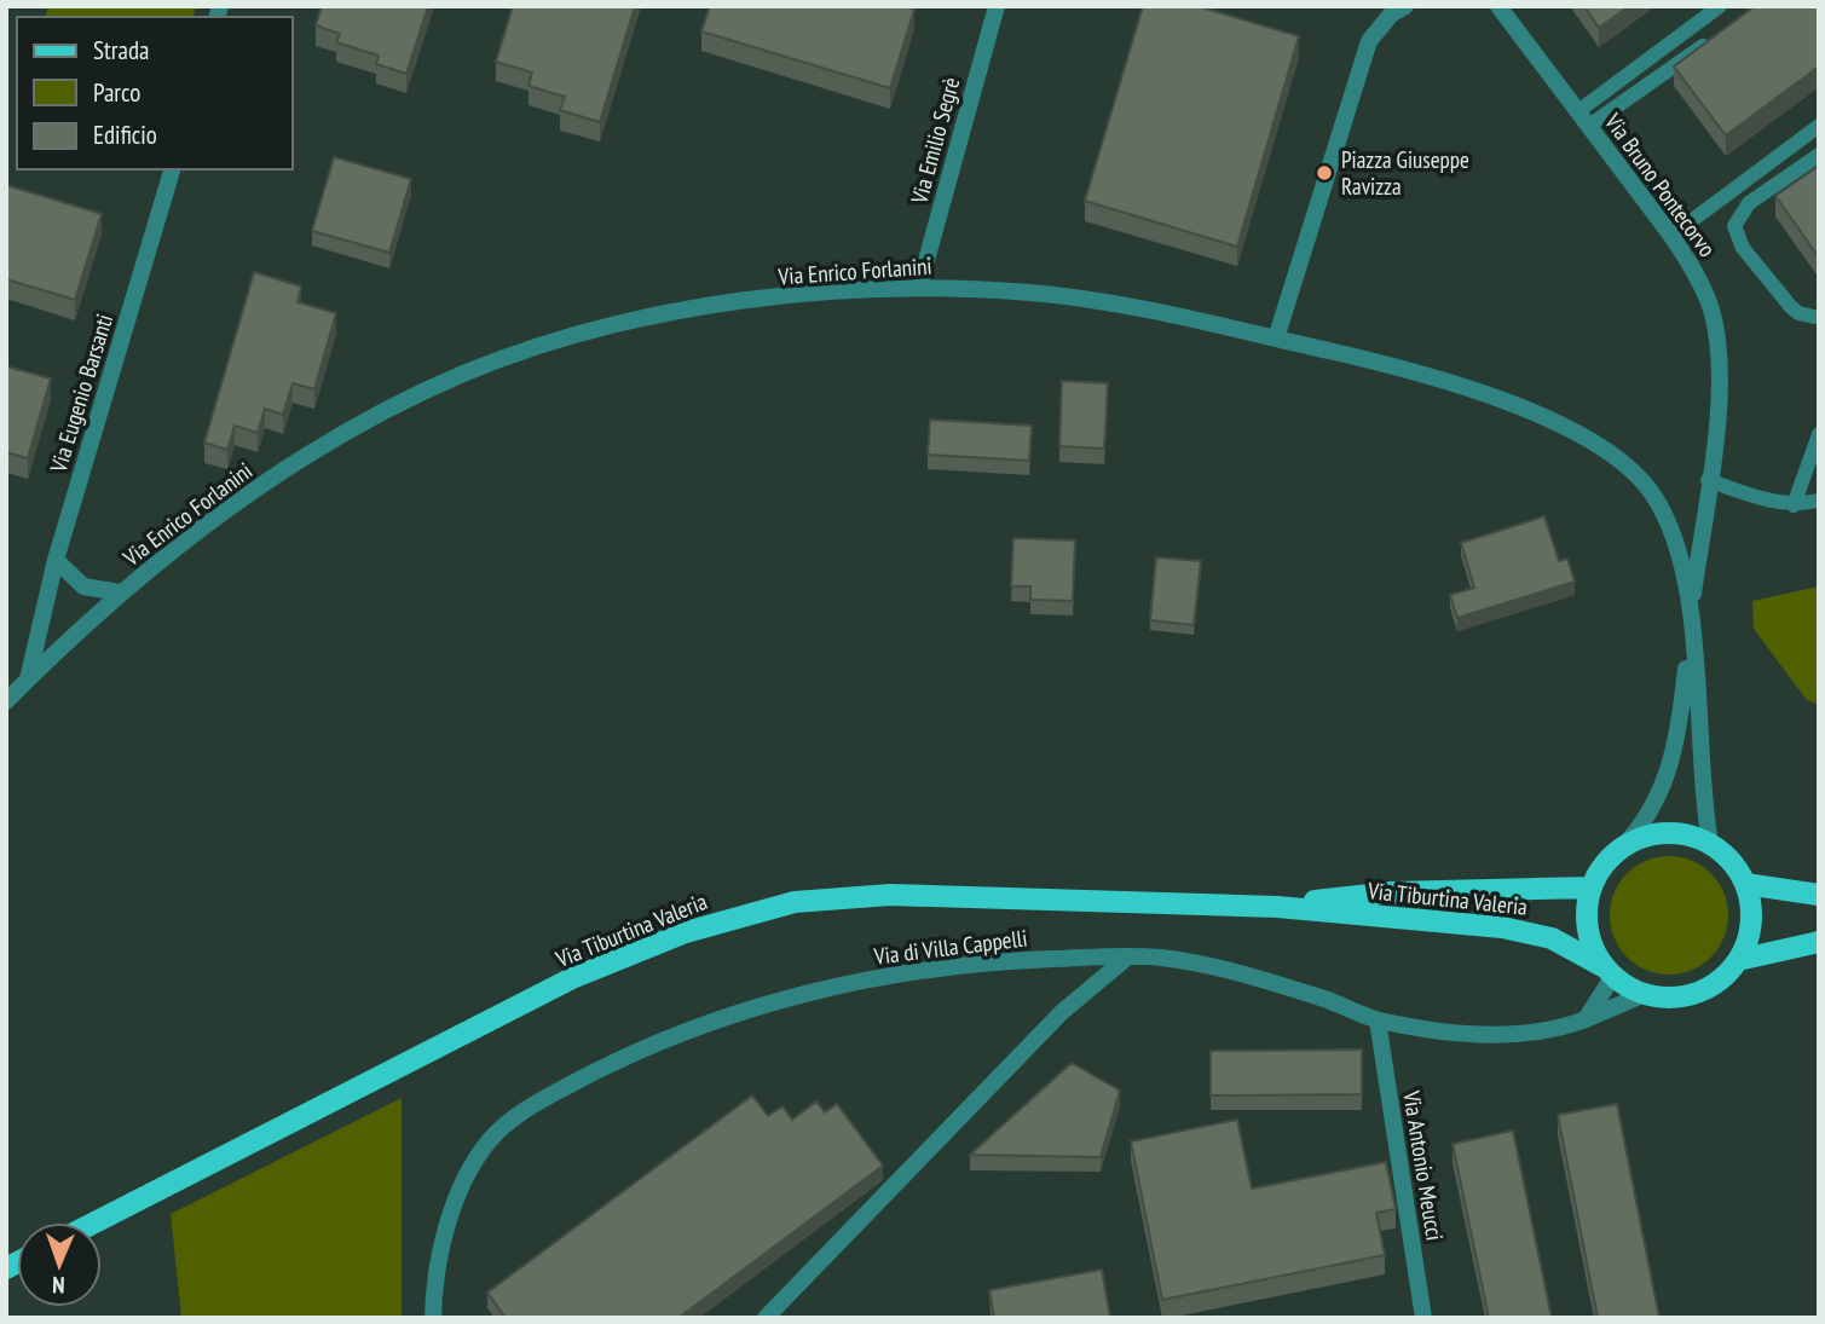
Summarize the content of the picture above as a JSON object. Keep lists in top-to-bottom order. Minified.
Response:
{"streets":{"main road":["Via Tiburtina Valeria"],"street":["Via Emilio Segrè","Via Bruno Pontecorvo","Via Enrico Forlanini","Via Eugenio Barsanti","Via di Villa Cappelli","Via Antonio Meucci"]},"crossings":[["Via Emilio Segrè","Via Enrico Forlanini"],["Via Bruno Pontecorvo","Via Enrico Forlanini"],["Via Bruno Pontecorvo","Via Tiburtina Valeria"],["Via Bruno Pontecorvo","Via di Villa Cappelli"],["Via Enrico Forlanini","Via Eugenio Barsanti"],["Via Tiburtina Valeria","Via di Villa Cappelli"],["Via di Villa Cappelli","Via Antonio Meucci"]],"places":["Piazza Giuseppe Ravizza"],"legend":["Strada","Parco","Edificio"],"north":"bottom"}
